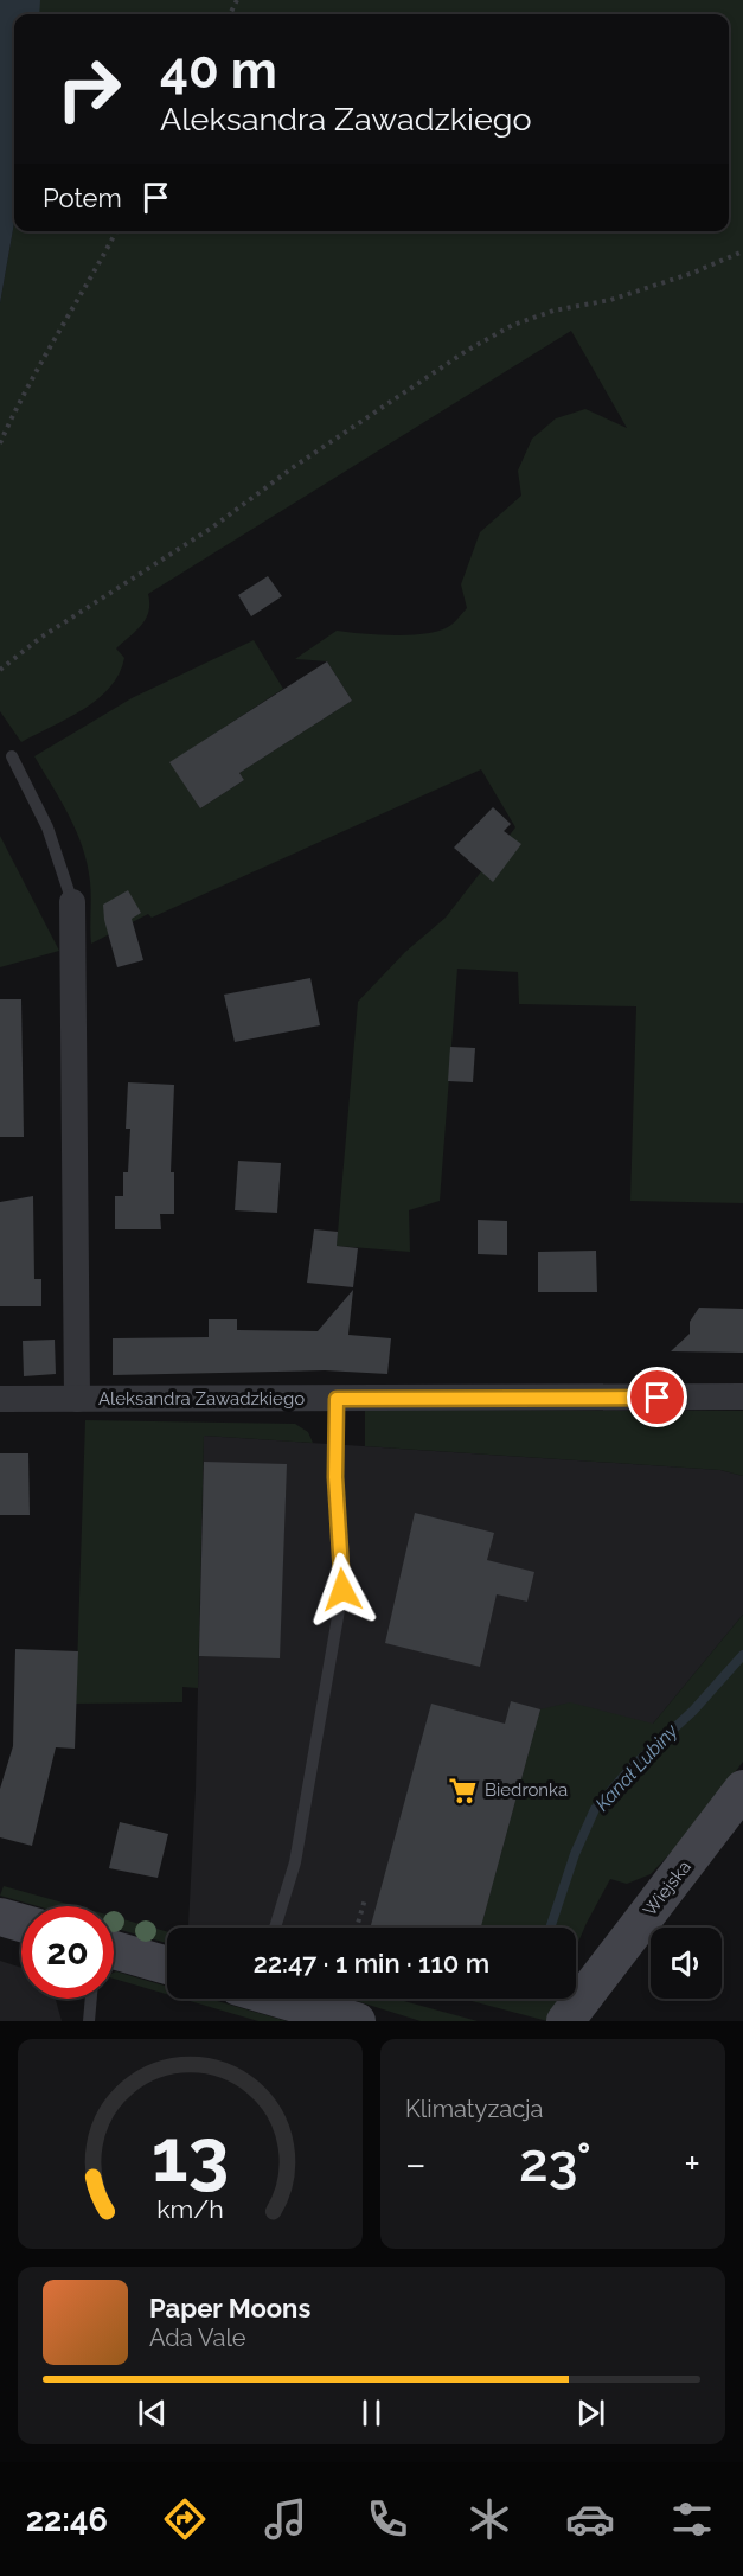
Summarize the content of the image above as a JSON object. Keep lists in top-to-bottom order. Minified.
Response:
{"streets":{"street":["Aleksandra Zawadzkiego","Wiejska"]},"water":["Kanał Lubiny"],"places":{"supermarket":["Biedronka"]},"page":{"turn":["40 m","Aleksandra Zawadzkiego"],"then":"Potem","limit":"20","trip":"22:47 · 1 min · 110 m","tile":"Klimatyzacja","heat":["−","23°","+"],"song":["Paper Moons","Ada Vale"],"tabs":"22:46","gauge":["13","km/h"]}}
